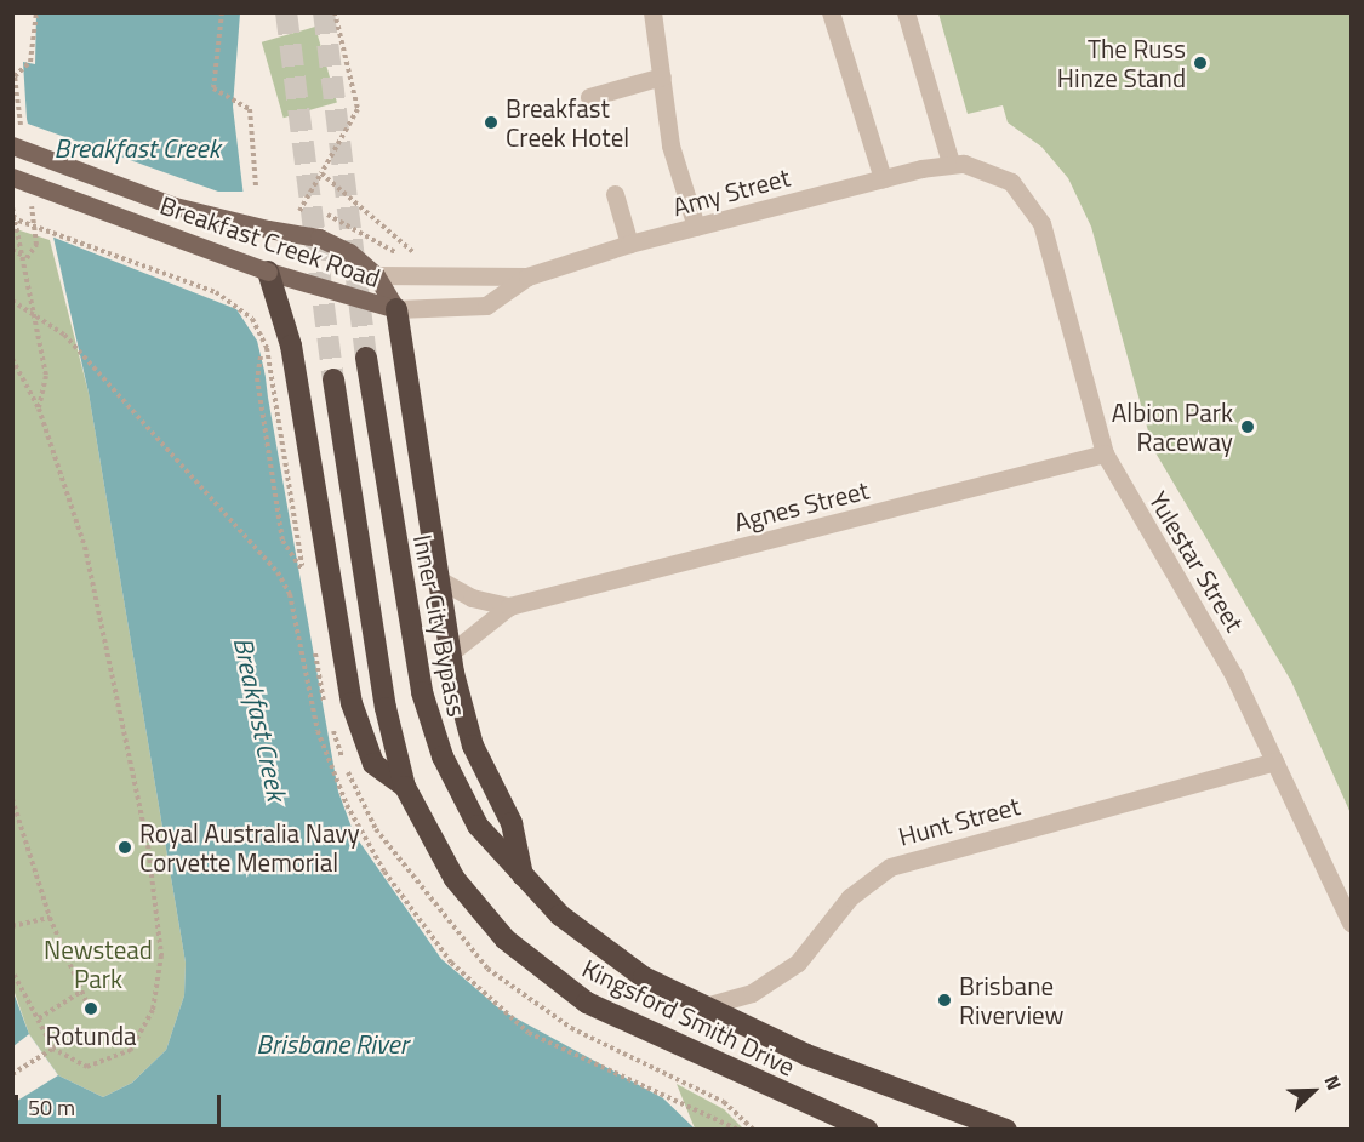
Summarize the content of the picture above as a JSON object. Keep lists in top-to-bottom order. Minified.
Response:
{"streets":{"highway":["Inner City Bypass","Kingsford Smith Drive"],"main road":["Breakfast Creek Road"],"street":["Amy Street","Agnes Street","Yulestar Street","Hunt Street"]},"crossings":[["Amy Street","Breakfast Creek Road"],["Amy Street","Yulestar Street"],["Agnes Street","Yulestar Street"],["Yulestar Street","Hunt Street"],["Inner City Bypass","Kingsford Smith Drive"],["Hunt Street","Kingsford Smith Drive"]],"water":["Breakfast Creek","Brisbane River"],"parks":["Newstead Park"],"places":["The Russ Hinze Stand","Breakfast Creek Hotel","Albion Park Raceway","Royal Australia Navy Corvette Memorial","Brisbane Riverview","Rotunda"],"scale_bar":"50 m","north":"top right"}
